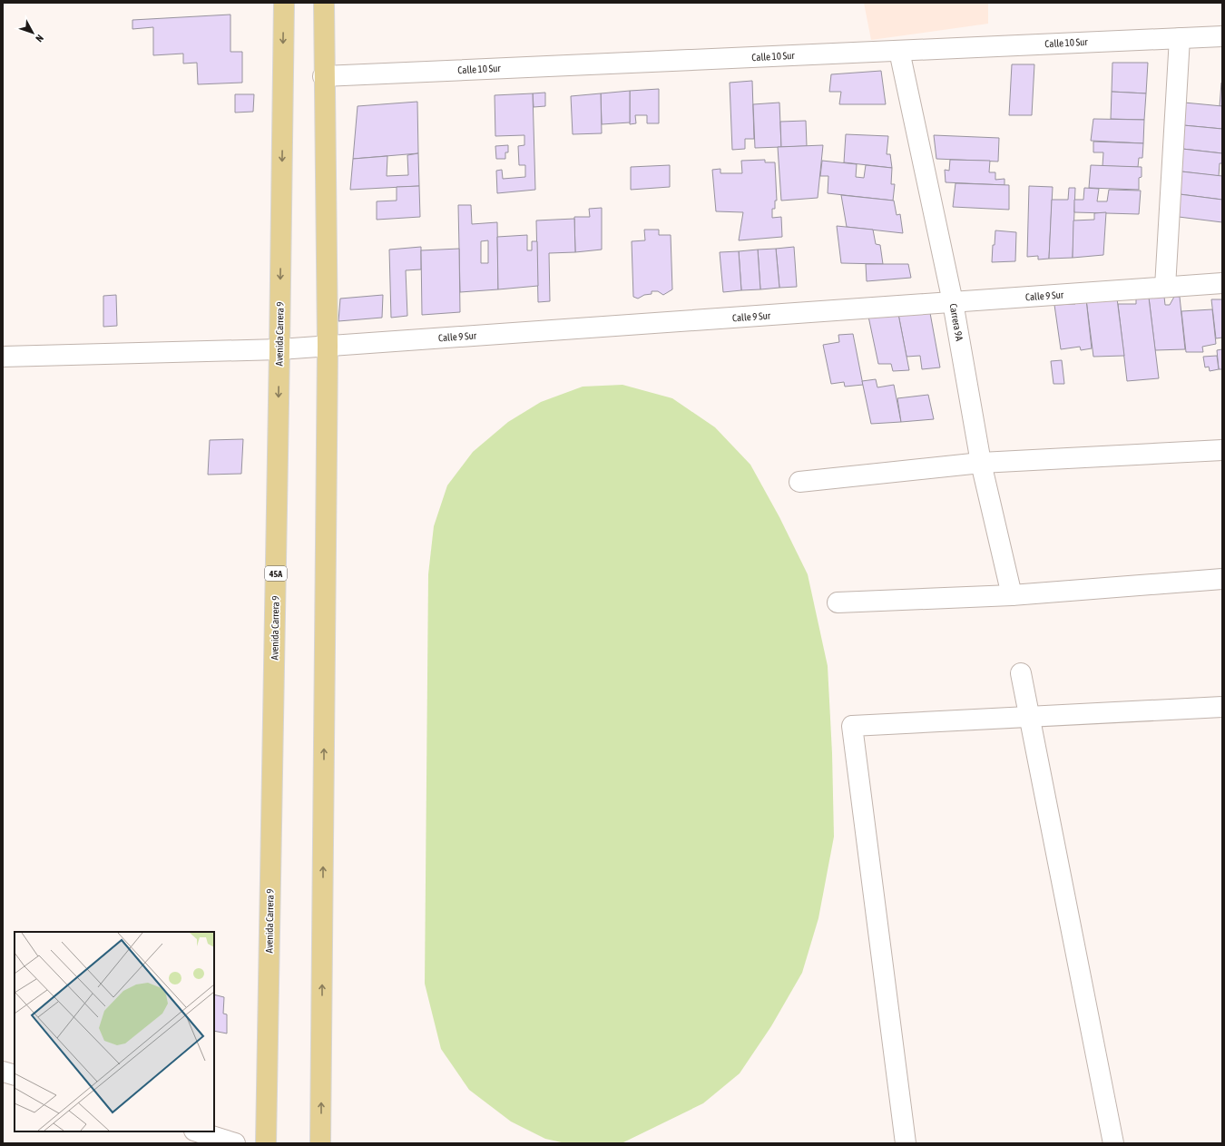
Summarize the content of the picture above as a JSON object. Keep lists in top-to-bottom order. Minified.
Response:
{"streets":{"main road":["Avenida Carrera 9","45A"],"street":["Calle 10 Sur","Calle 9 Sur","Carrera 9A"]},"crossings":[["Calle 10 Sur","Carrera 9A"],["Calle 9 Sur","Carrera 9A"],["Calle 9 Sur","Avenida Carrera 9"]],"north":"bottom right"}
